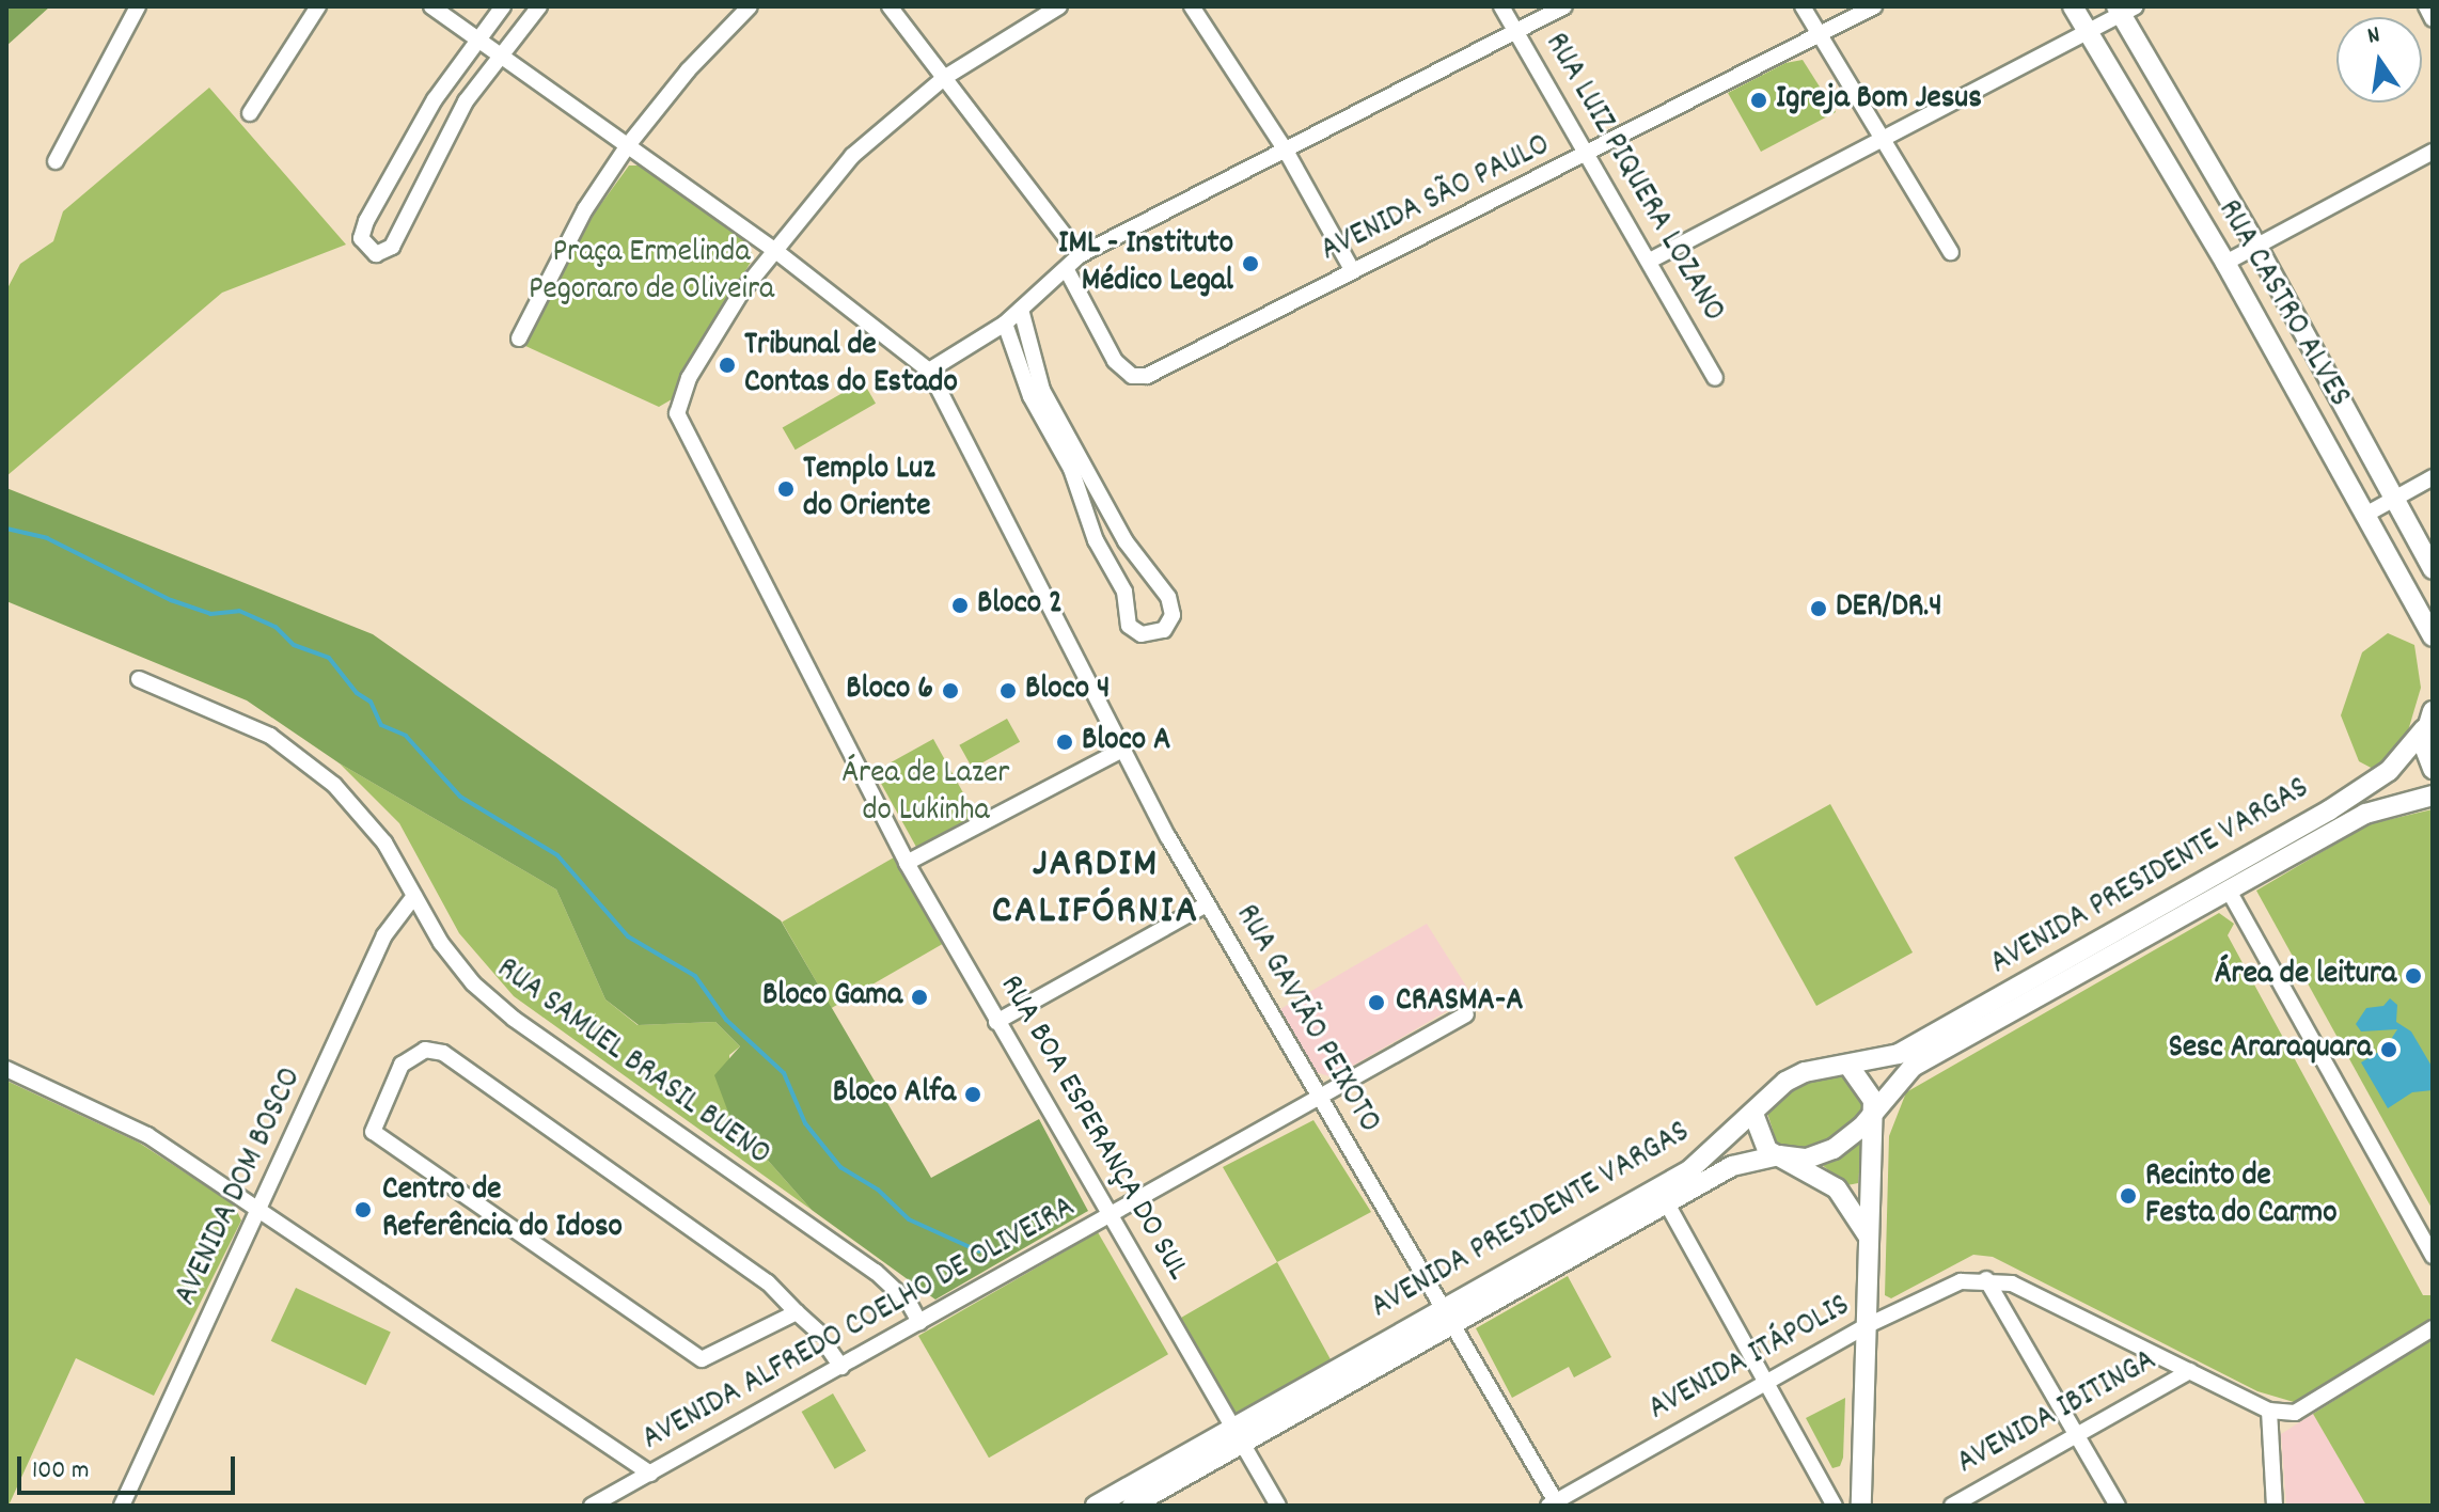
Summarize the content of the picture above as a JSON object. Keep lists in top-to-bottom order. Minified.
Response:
{"streets":{"main road":["RUA CASTRO ALVES","AVENIDA PRESIDENTE VARGAS"],"street":["RUA LUIZ PIQUERA LOZANO","AVENIDA SÃO PAULO","RUA GAVIÃO PEIXOTO","RUA SAMUEL BRASIL BUENO","RUA BOA ESPERANÇA DO SUL","AVENIDA DOM BOSCO","AVENIDA ALFREDO COELHO DE OLIVEIRA","AVENIDA ITÁPOLIS","AVENIDA IBITINGA"]},"crossings":[["RUA LUIZ PIQUERA LOZANO","AVENIDA SÃO PAULO"],["AVENIDA PRESIDENTE VARGAS","RUA GAVIÃO PEIXOTO"],["AVENIDA PRESIDENTE VARGAS","RUA BOA ESPERANÇA DO SUL"],["RUA GAVIÃO PEIXOTO","AVENIDA ALFREDO COELHO DE OLIVEIRA"],["RUA GAVIÃO PEIXOTO","AVENIDA ITÁPOLIS"],["RUA SAMUEL BRASIL BUENO","AVENIDA DOM BOSCO"],["RUA SAMUEL BRASIL BUENO","AVENIDA ALFREDO COELHO DE OLIVEIRA"],["RUA BOA ESPERANÇA DO SUL","AVENIDA ALFREDO COELHO DE OLIVEIRA"]],"districts":["JARDIM CALIFÓRNIA"],"parks":["Praça Ermelinda Pegoraro de Oliveira","Área de Lazer do Lukinha"],"places":["Igreja Bom Jesus","IML - Instituto Médico Legal","Tribunal de Contas do Estado","Templo Luz do Oriente","Bloco 2","DER/DR.4","Bloco 6","Bloco 4","Bloco A","Área de leitura","Bloco Gama","CRASMA-A","Sesc Araraquara","Bloco Alfa","Recinto de Festa do Carmo","Centro de Referência do Idoso"],"scale_bar":"100 m","north":"top"}
